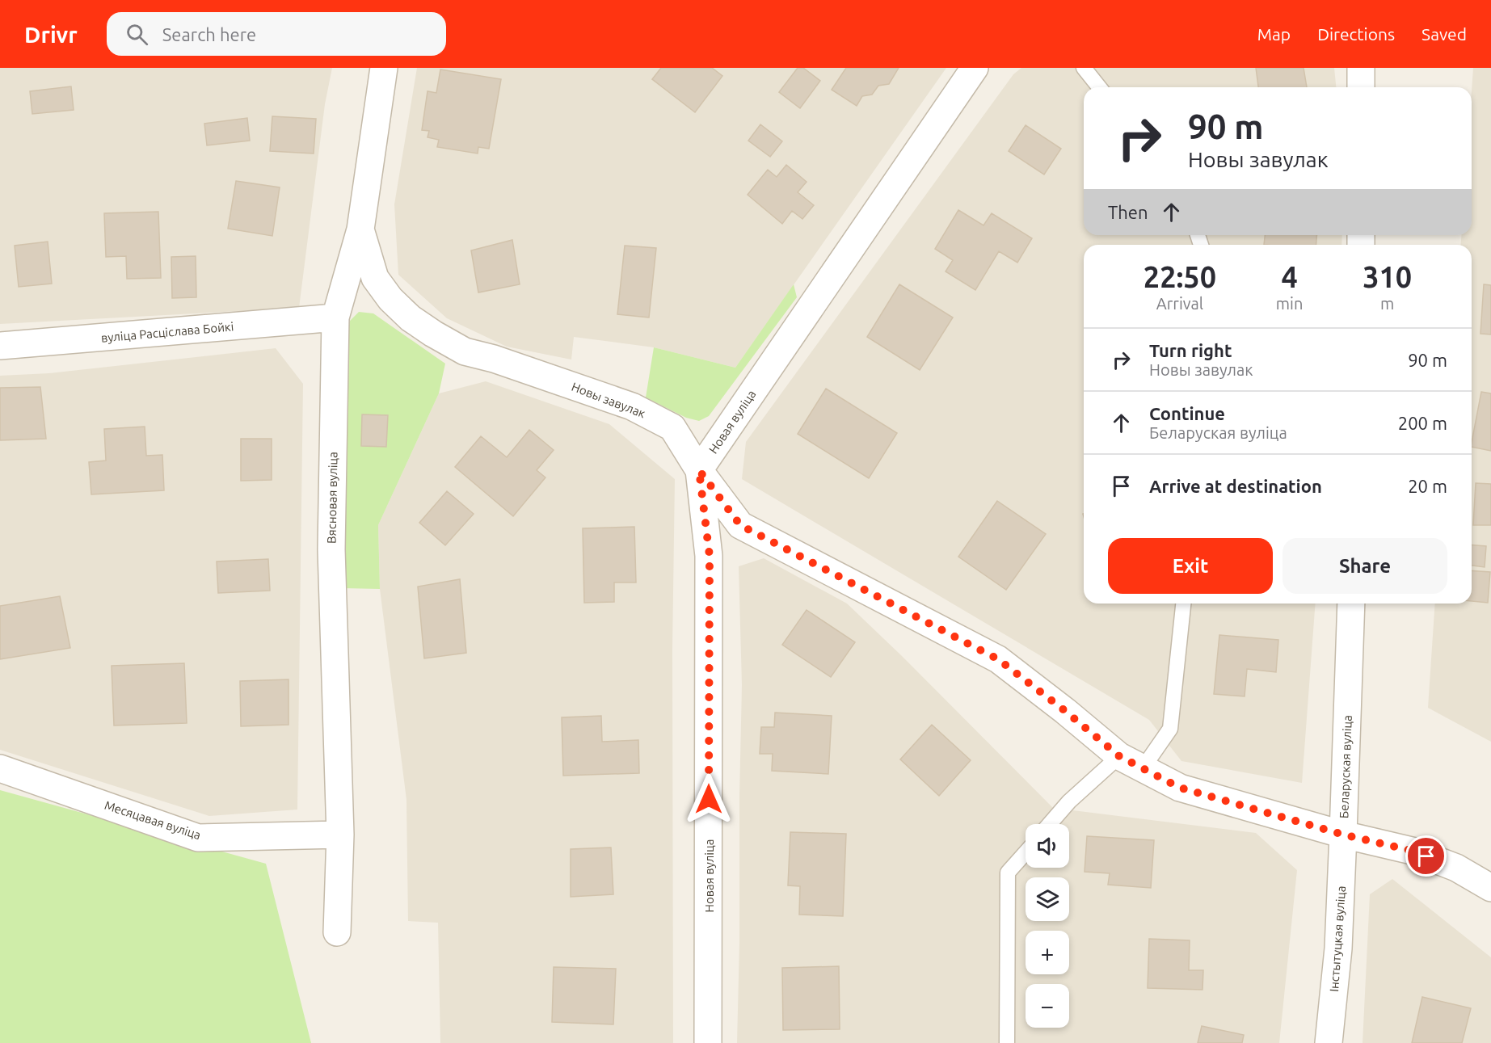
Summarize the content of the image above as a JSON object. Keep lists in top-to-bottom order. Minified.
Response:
{"streets":{"street":["вуліца Расціслава Бойкі","Новы завулак","Новая вуліца","Вясновая вуліца","Беларуская вуліца","Месяцавая вуліца","Інстытуцкая вуліца"]},"crossings":[["вуліца Расціслава Бойкі","Вясновая вуліца"],["Новы завулак","Новая вуліца"],["Новы завулак","Вясновая вуліца"],["Новы завулак","Беларуская вуліца"],["Новы завулак","Інстытуцкая вуліца"],["Вясновая вуліца","Месяцавая вуліца"],["Беларуская вуліца","Інстытуцкая вуліца"]],"page":{"header":"Drivr","search":"Search here","nav":["Map","Directions","Saved"],"turn":["90 m","Новы завулак"],"then":"Then","eta":["22:50","Arrival","4","min","310","m"],"list":[{"name":"Turn right","note":"Новы завулак","value":"90 m"},{"name":"Continue","note":"Беларуская вуліца","value":"200 m"},{"name":"Arrive at destination","value":"20 m"}],"buttons":["Exit","Share"],"map_buttons":["+","−"]}}
